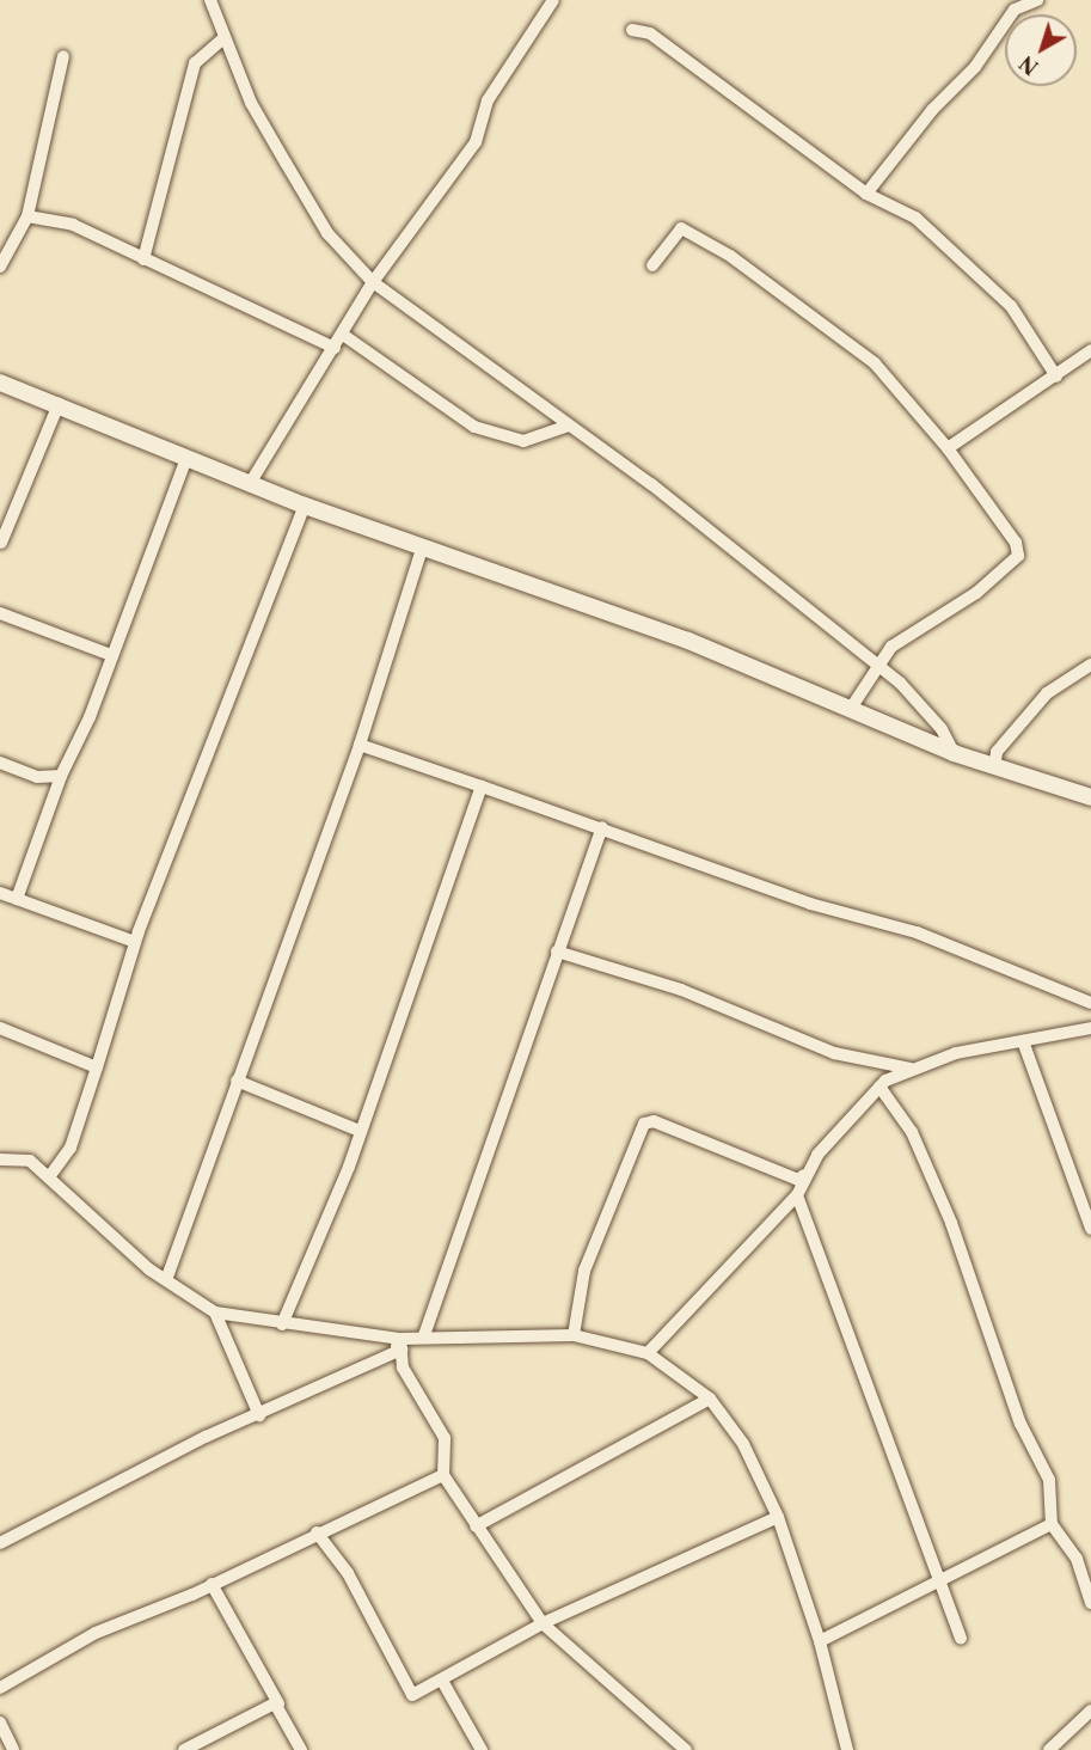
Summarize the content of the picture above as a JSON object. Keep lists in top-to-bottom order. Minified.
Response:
{"north":"bottom left"}
